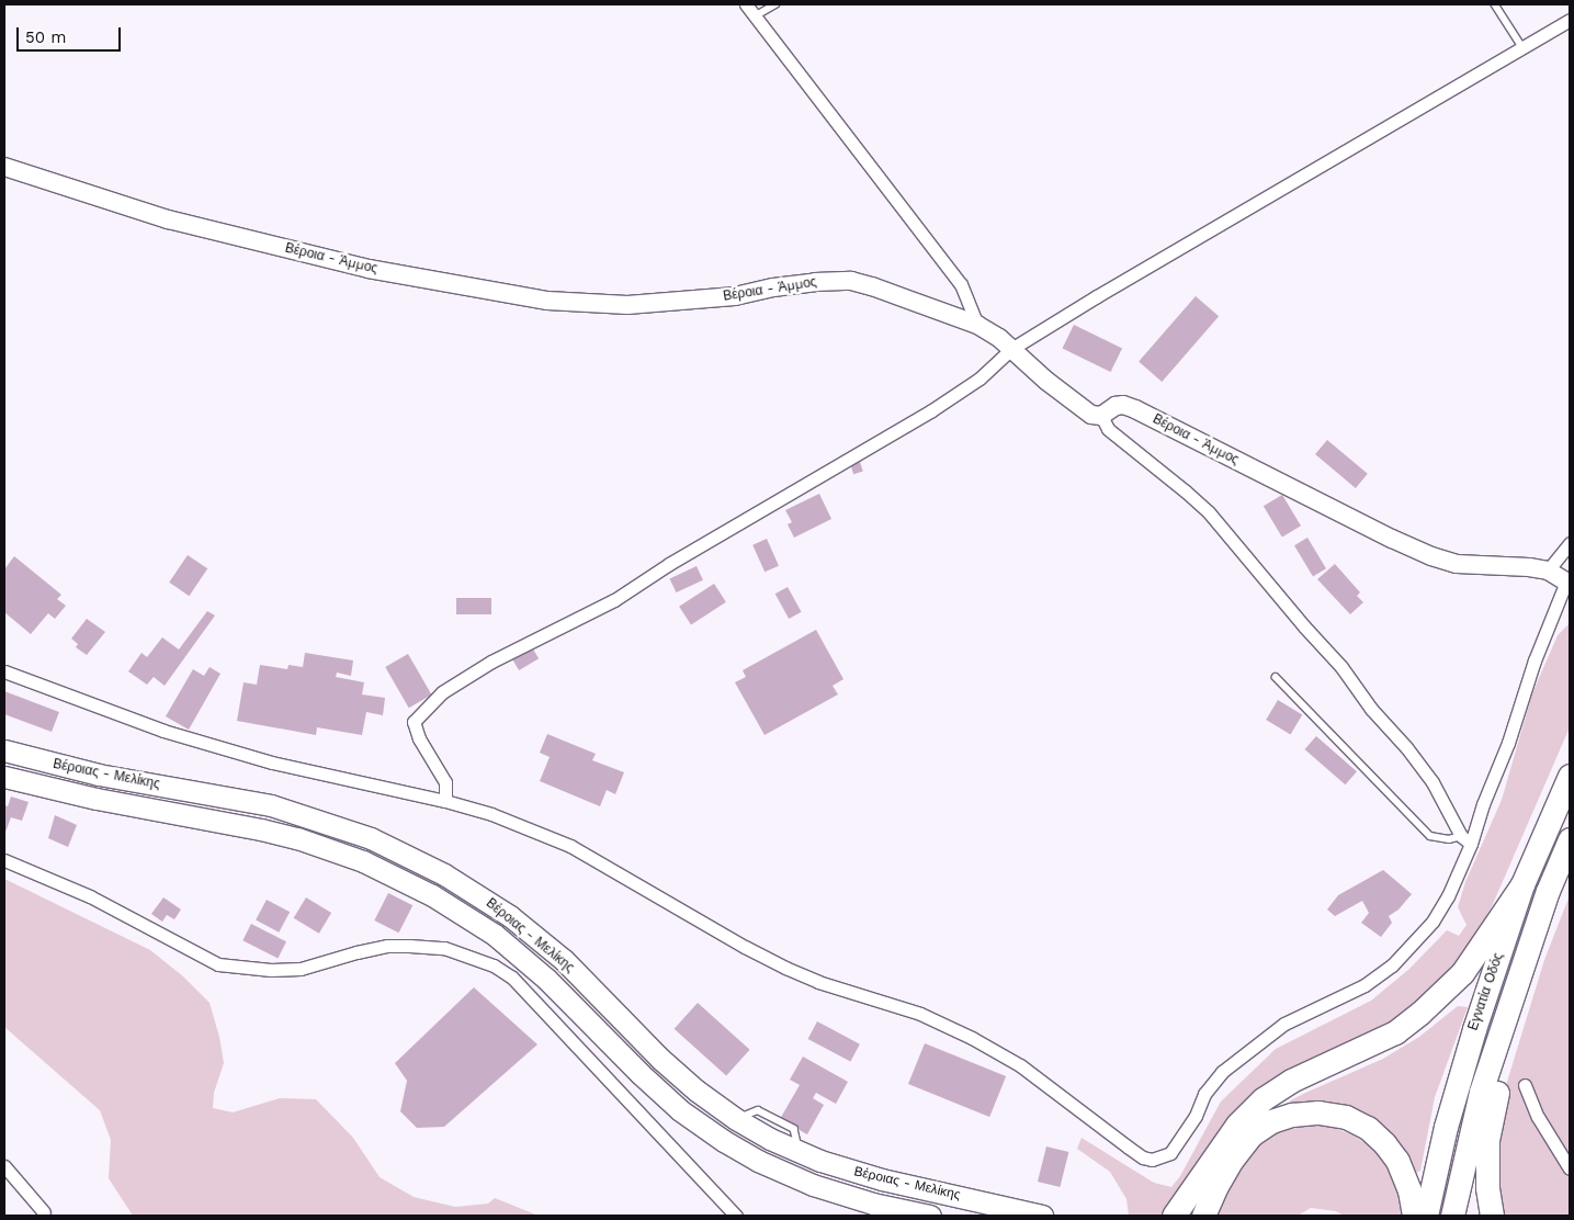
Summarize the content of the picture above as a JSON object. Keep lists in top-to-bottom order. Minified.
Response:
{"streets":{"highway":["Εγνατία Οδός"],"main road":["Βέροιας - Μελίκης"],"street":["Βέροια - Άμμος"]},"scale_bar":"50 m"}
